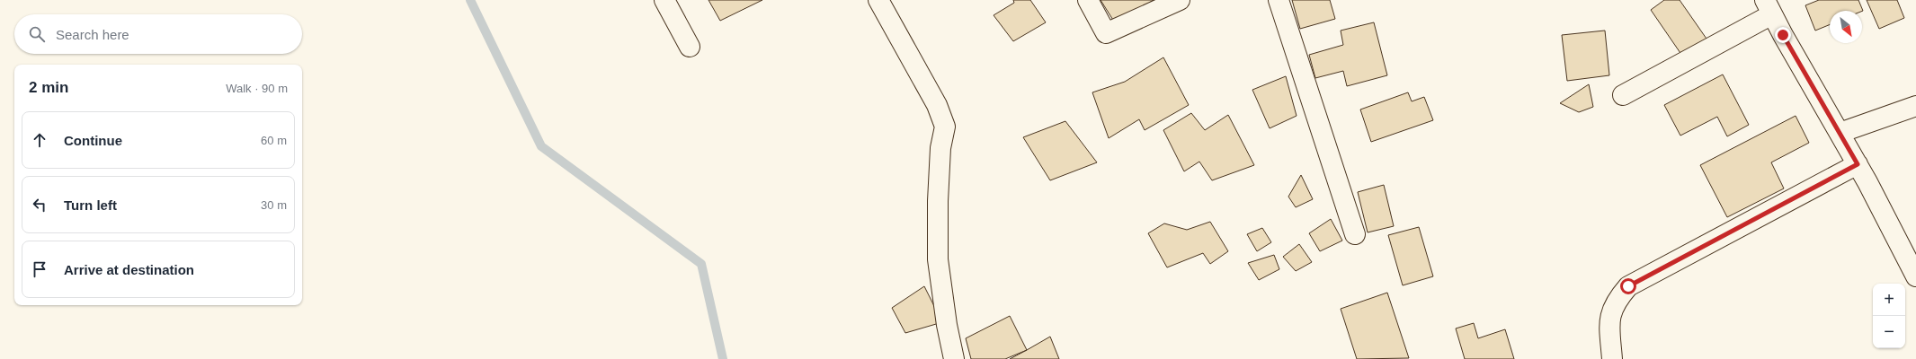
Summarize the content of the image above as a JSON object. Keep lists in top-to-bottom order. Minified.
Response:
{"north":"bottom right","page":{"search":"Search here","heading":["2 min","Walk · 90 m"],"list":[["Continue","60 m"],["Turn left","30 m"],"Arrive at destination"],"map_buttons":["+","−"]}}
